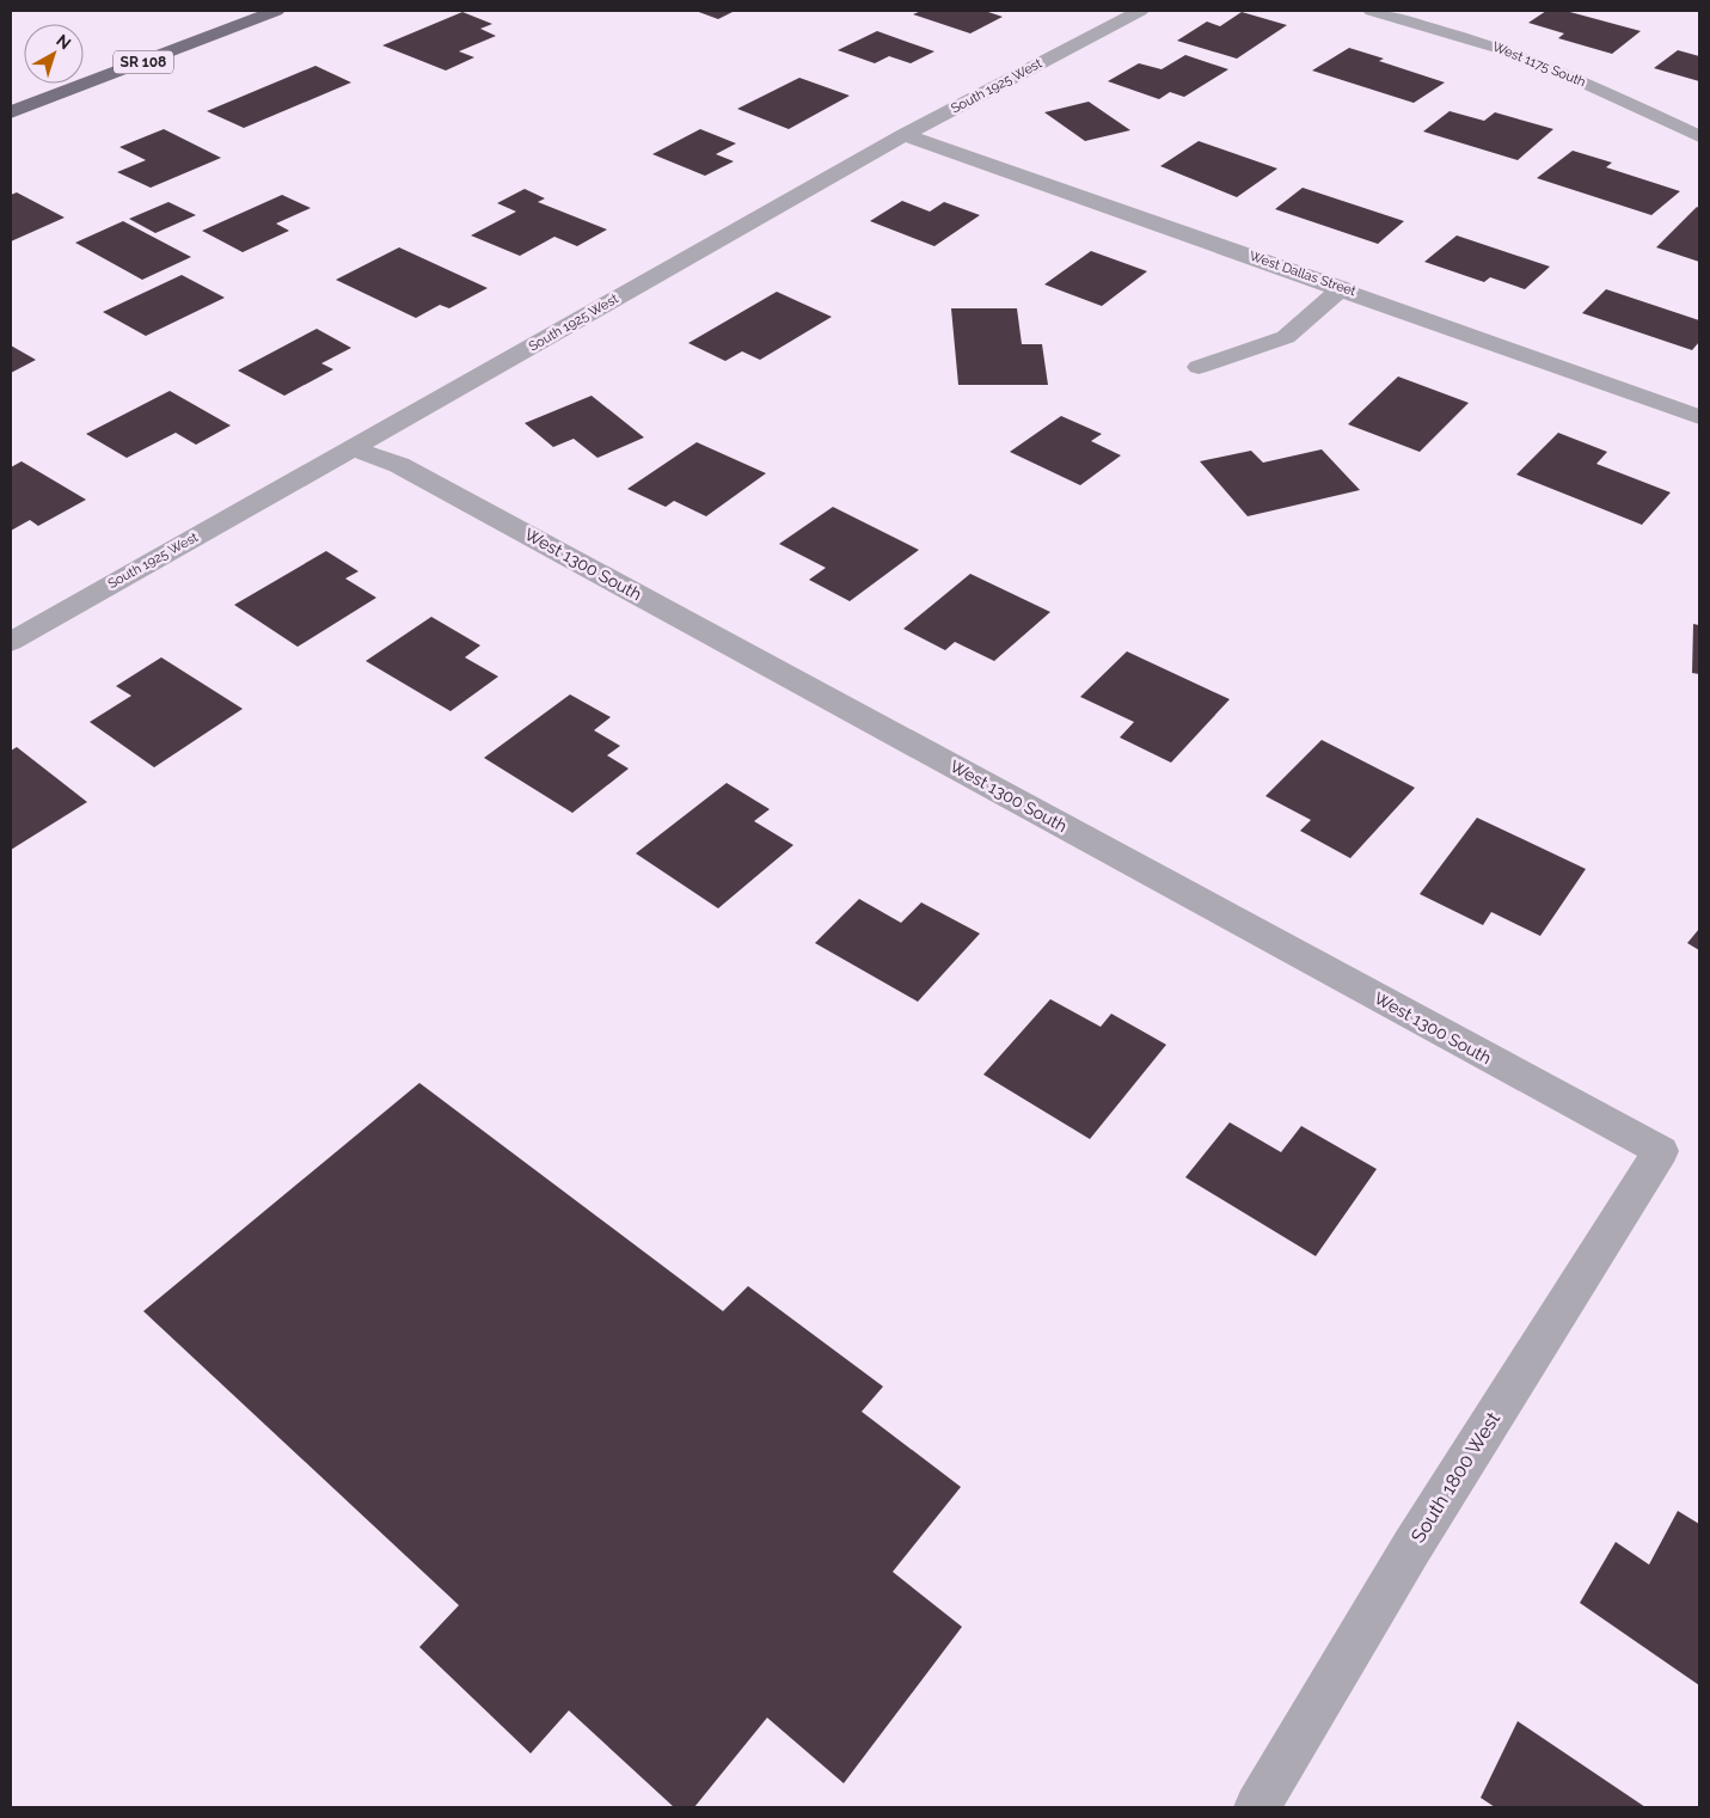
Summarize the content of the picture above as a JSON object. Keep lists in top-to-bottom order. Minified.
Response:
{"streets":{"main road":["SR 108"],"street":["West 1175 South","South 1925 West","West Dallas Street","West 1300 South","South 1800 West"]},"crossings":[["South 1925 West","West Dallas Street"],["South 1925 West","West 1300 South"],["West 1300 South","South 1800 West"]],"north":"top right"}
